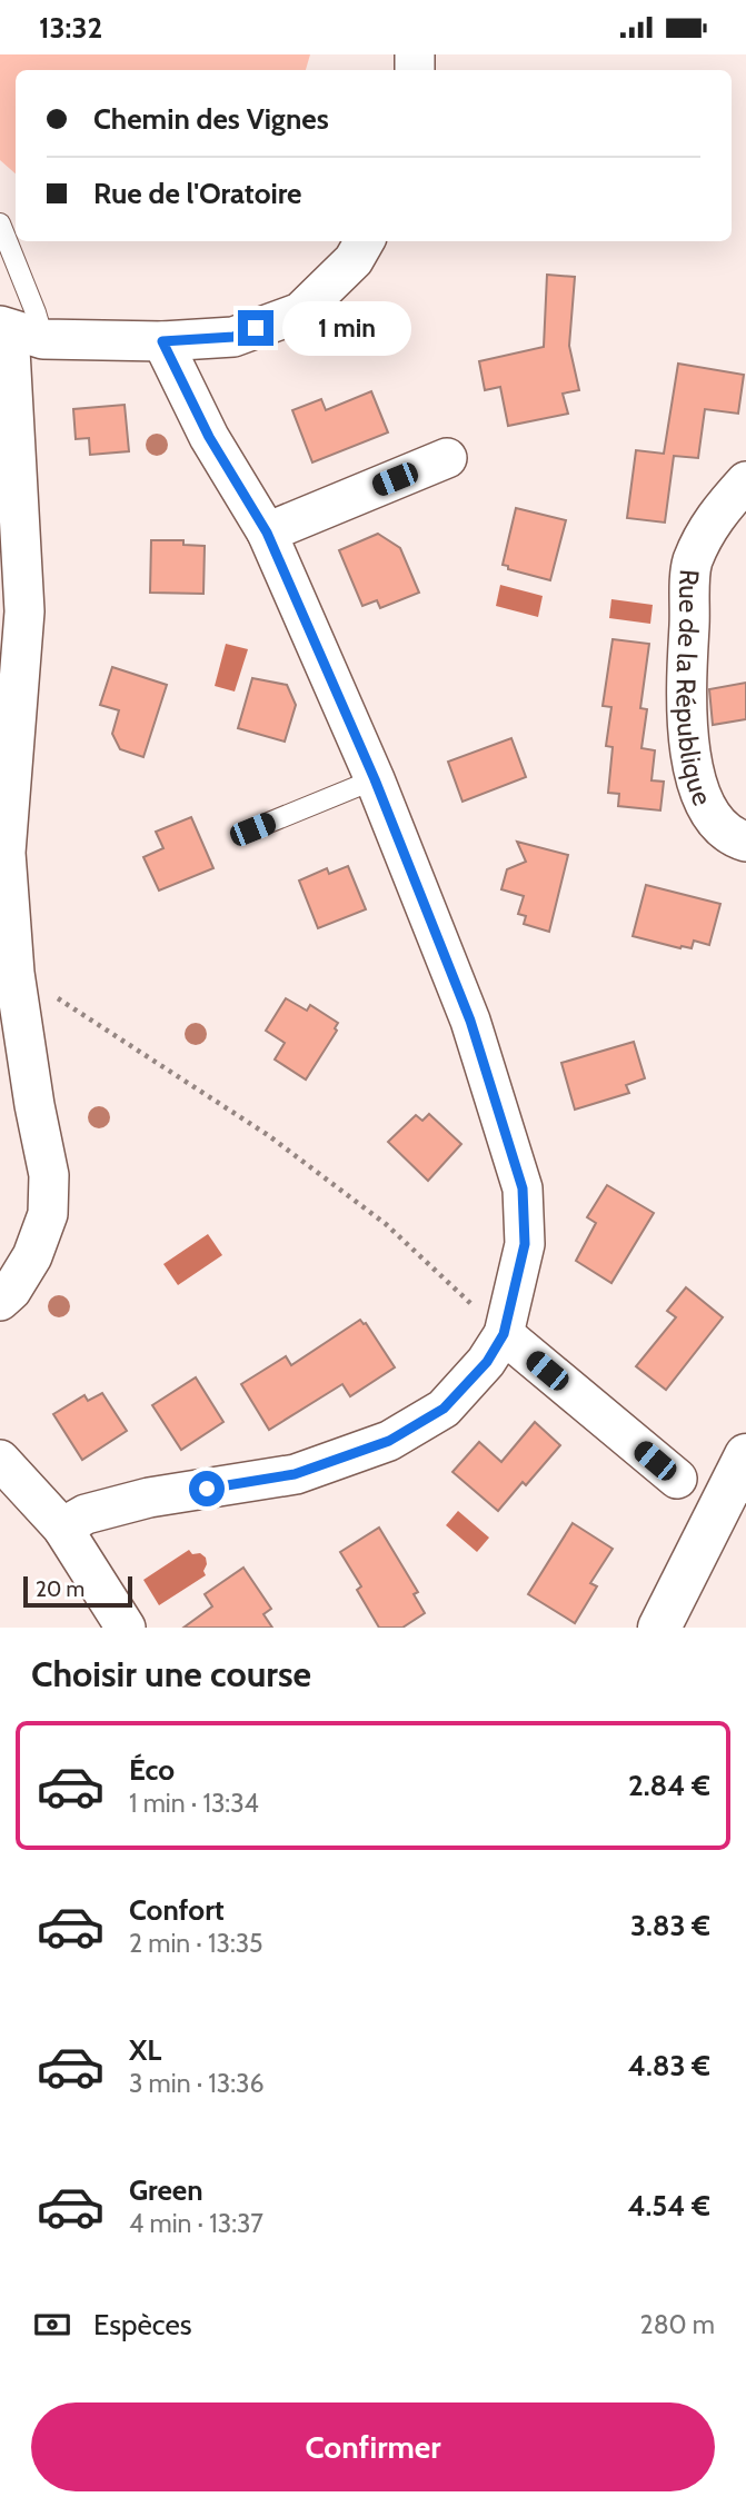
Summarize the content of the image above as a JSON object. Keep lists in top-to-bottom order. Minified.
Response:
{"streets":{"street":["Rue de la République"]},"scale_bar":"20 m","page":{"status":"13:32","banner":["Chemin des Vignes","Rue de l'Oratoire"],"bubble":"1 min","scale":"20 m","heading":"Choisir une course","list":[{"name":"Éco","note":"1 min · 13:34","value":"2.84 €"},{"name":"Confort","note":"2 min · 13:35","value":"3.83 €"},{"name":"XL","note":"3 min · 13:36","value":"4.83 €"},{"name":"Green","note":"4 min · 13:37","value":"4.54 €"}],"pay":["Espèces","280 m"],"buttons":"Confirmer"}}
